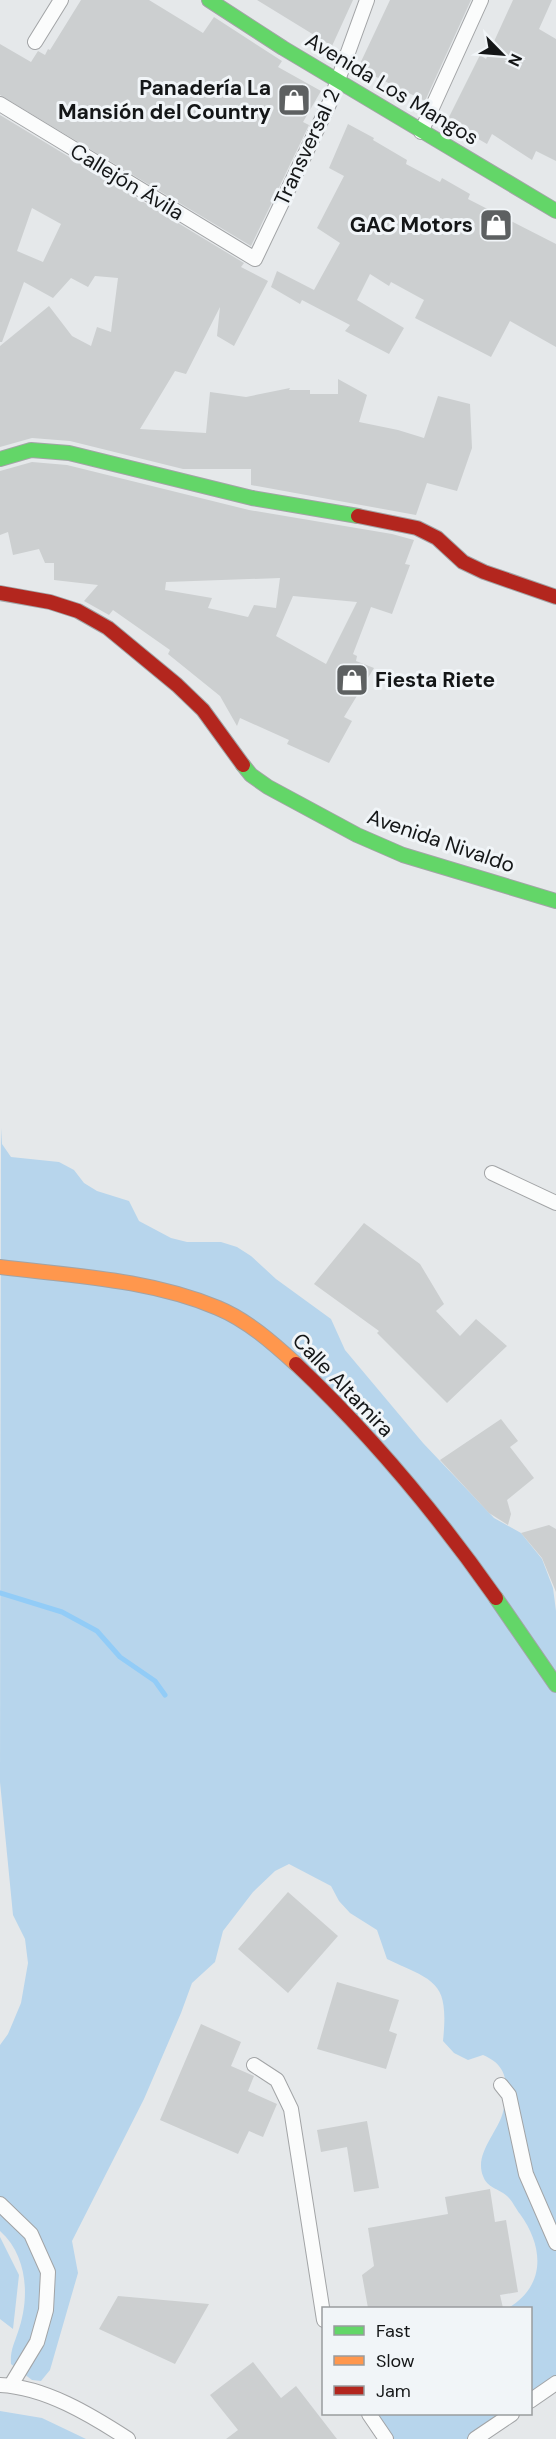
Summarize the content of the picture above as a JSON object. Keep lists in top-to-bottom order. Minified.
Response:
{"streets":{"street":["Avenida Los Mangos","Transversal 2","Callejón Ávila","Avenida Nivaldo","Calle Altamira"]},"crossings":[["Avenida Los Mangos","Transversal 2"],["Transversal 2","Callejón Ávila"]],"places":{"shop":["Panadería La Mansión del Country","GAC Motors","Fiesta Riete"]},"legend":["Fast","Slow","Jam"],"north":"bottom right"}
